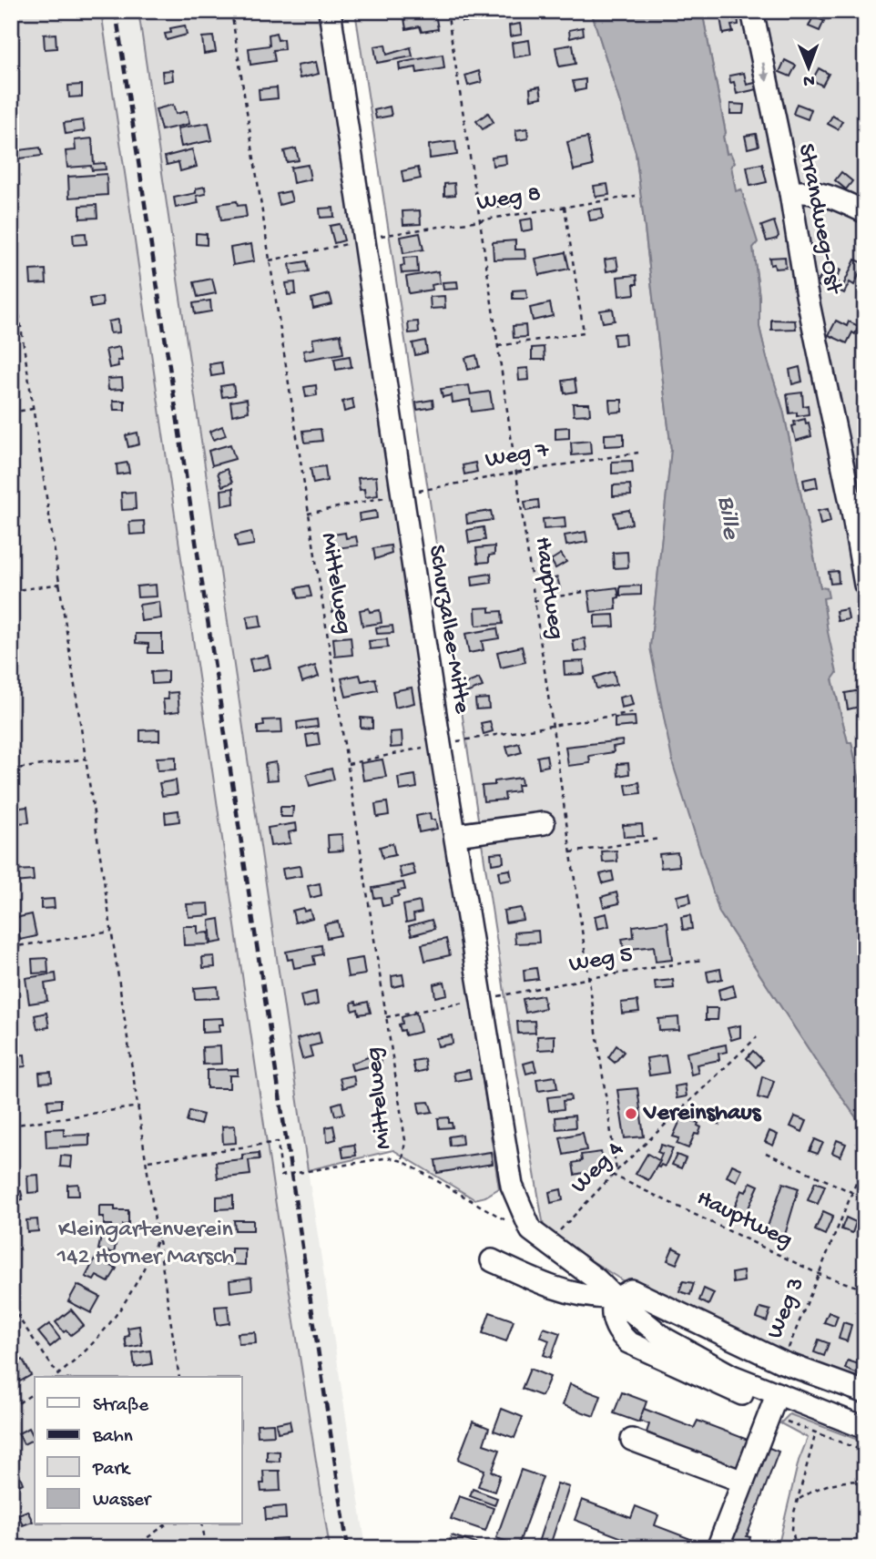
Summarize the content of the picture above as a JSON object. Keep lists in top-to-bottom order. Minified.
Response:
{"streets":{"street":["Strandweg-Ost","Schurzallee-Mitte"],"path":["Weg 8","Weg 7","Mittelweg","Hauptweg","Weg 5","Weg 4","Weg 3"]},"crossings":[["Weg 8","Hauptweg"],["Weg 7","Hauptweg"],["Weg 7","Schurzallee-Mitte"],["Hauptweg","Weg 5"],["Hauptweg","Weg 4"],["Hauptweg","Weg 3"],["Schurzallee-Mitte","Weg 4"]],"water":["Bille"],"parks":["Kleingartenverein 142 Horner Marsch"],"places":["Vereinshaus"],"legend":["Straße","Bahn","Park","Wasser"],"north":"bottom"}
